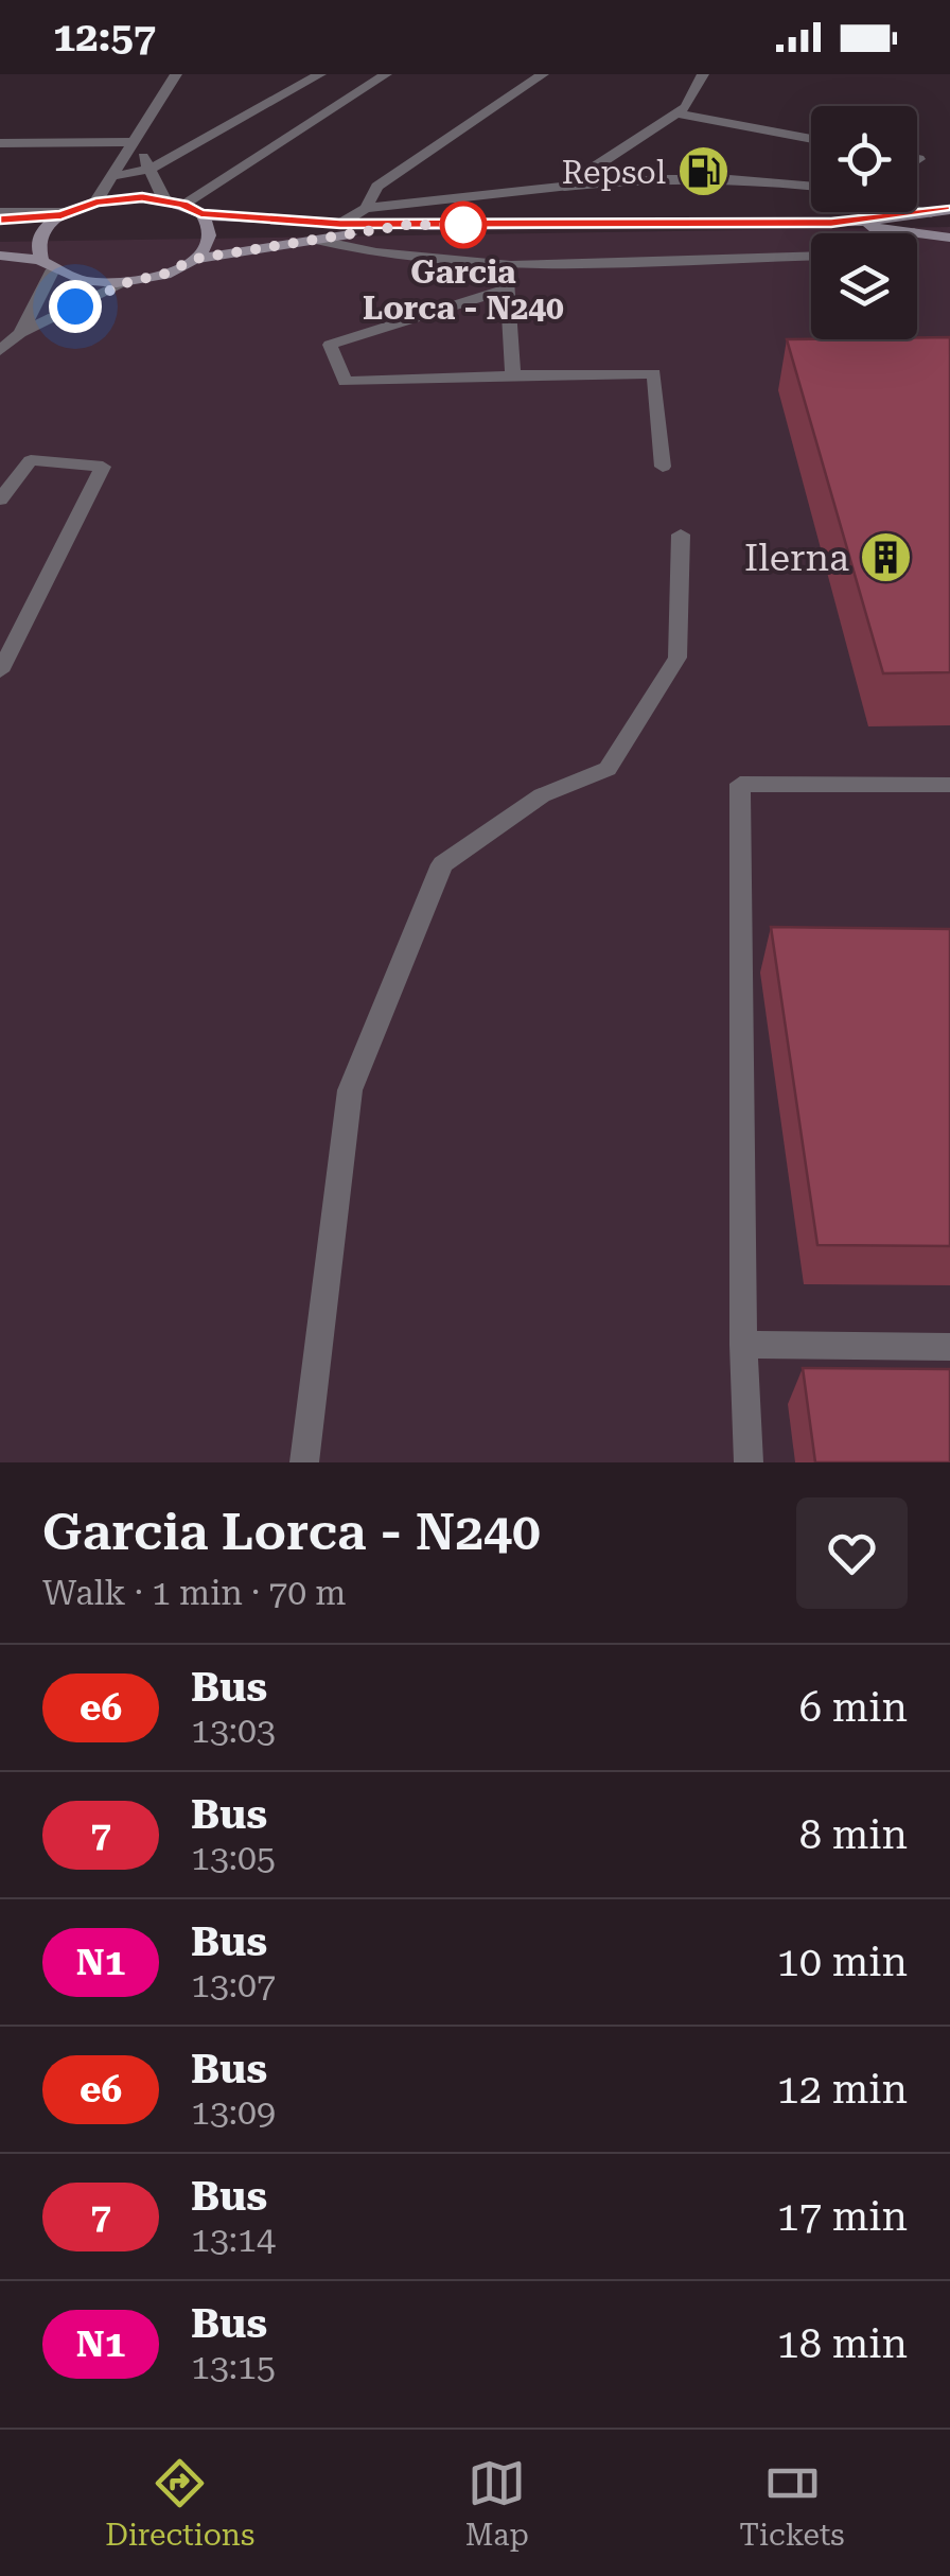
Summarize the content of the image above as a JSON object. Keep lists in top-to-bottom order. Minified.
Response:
{"places":{"fuel station":["Repsol"],"other":["Garcia Lorca - N240"],"building":["Ilerna"]},"lines":["bus line e6"],"page":{"status":"12:57","heading":["Garcia Lorca - N240","Walk · 1 min · 70 m"],"list":[{"mark":"e6","name":"Bus","note":"13:03","value":"6 min"},{"mark":"7","name":"Bus","note":"13:05","value":"8 min"},{"mark":"N1","name":"Bus","note":"13:07","value":"10 min"},{"mark":"e6","name":"Bus","note":"13:09","value":"12 min"},{"mark":"7","name":"Bus","note":"13:14","value":"17 min"},{"mark":"N1","name":"Bus","note":"13:15","value":"18 min"}],"tabs":["Directions","Map","Tickets"]}}
